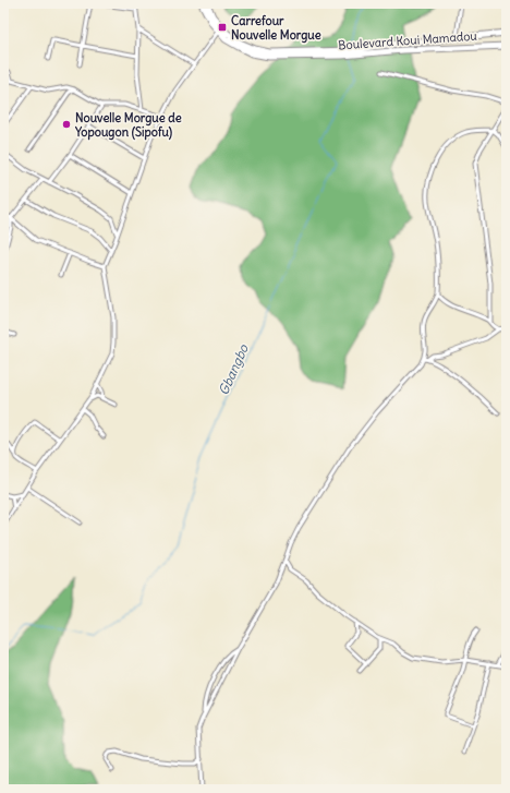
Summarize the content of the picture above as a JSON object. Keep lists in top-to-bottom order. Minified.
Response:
{"streets":{"main road":["Boulevard Koui Mamadou"]},"water":["Gbangbo"],"places":{"transit":["Carrefour Nouvelle Morgue"],"other":["Nouvelle Morgue de Yopougon (Sipofu)"]}}
